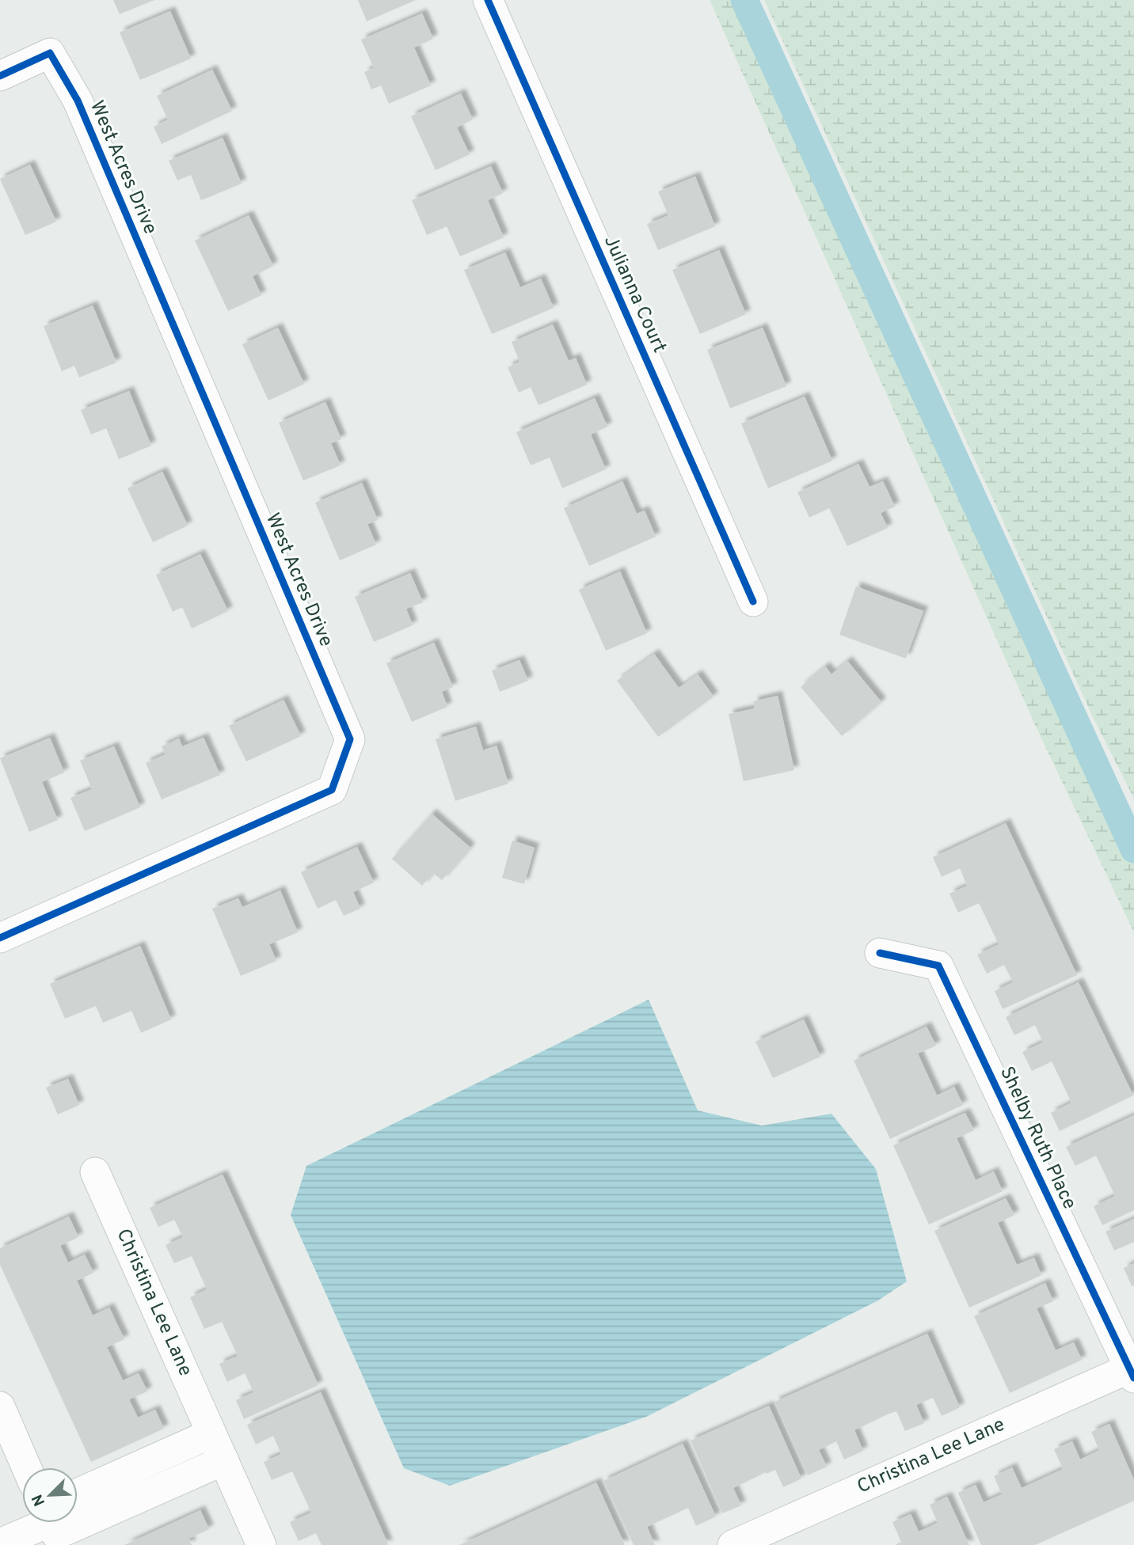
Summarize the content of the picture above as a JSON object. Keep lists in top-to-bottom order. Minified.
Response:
{"streets":{"street":["West Acres Drive","Julianna Court","Shelby Ruth Place","Christina Lee Lane"]},"crossings":[["Shelby Ruth Place","Christina Lee Lane"]],"north":"bottom left"}
